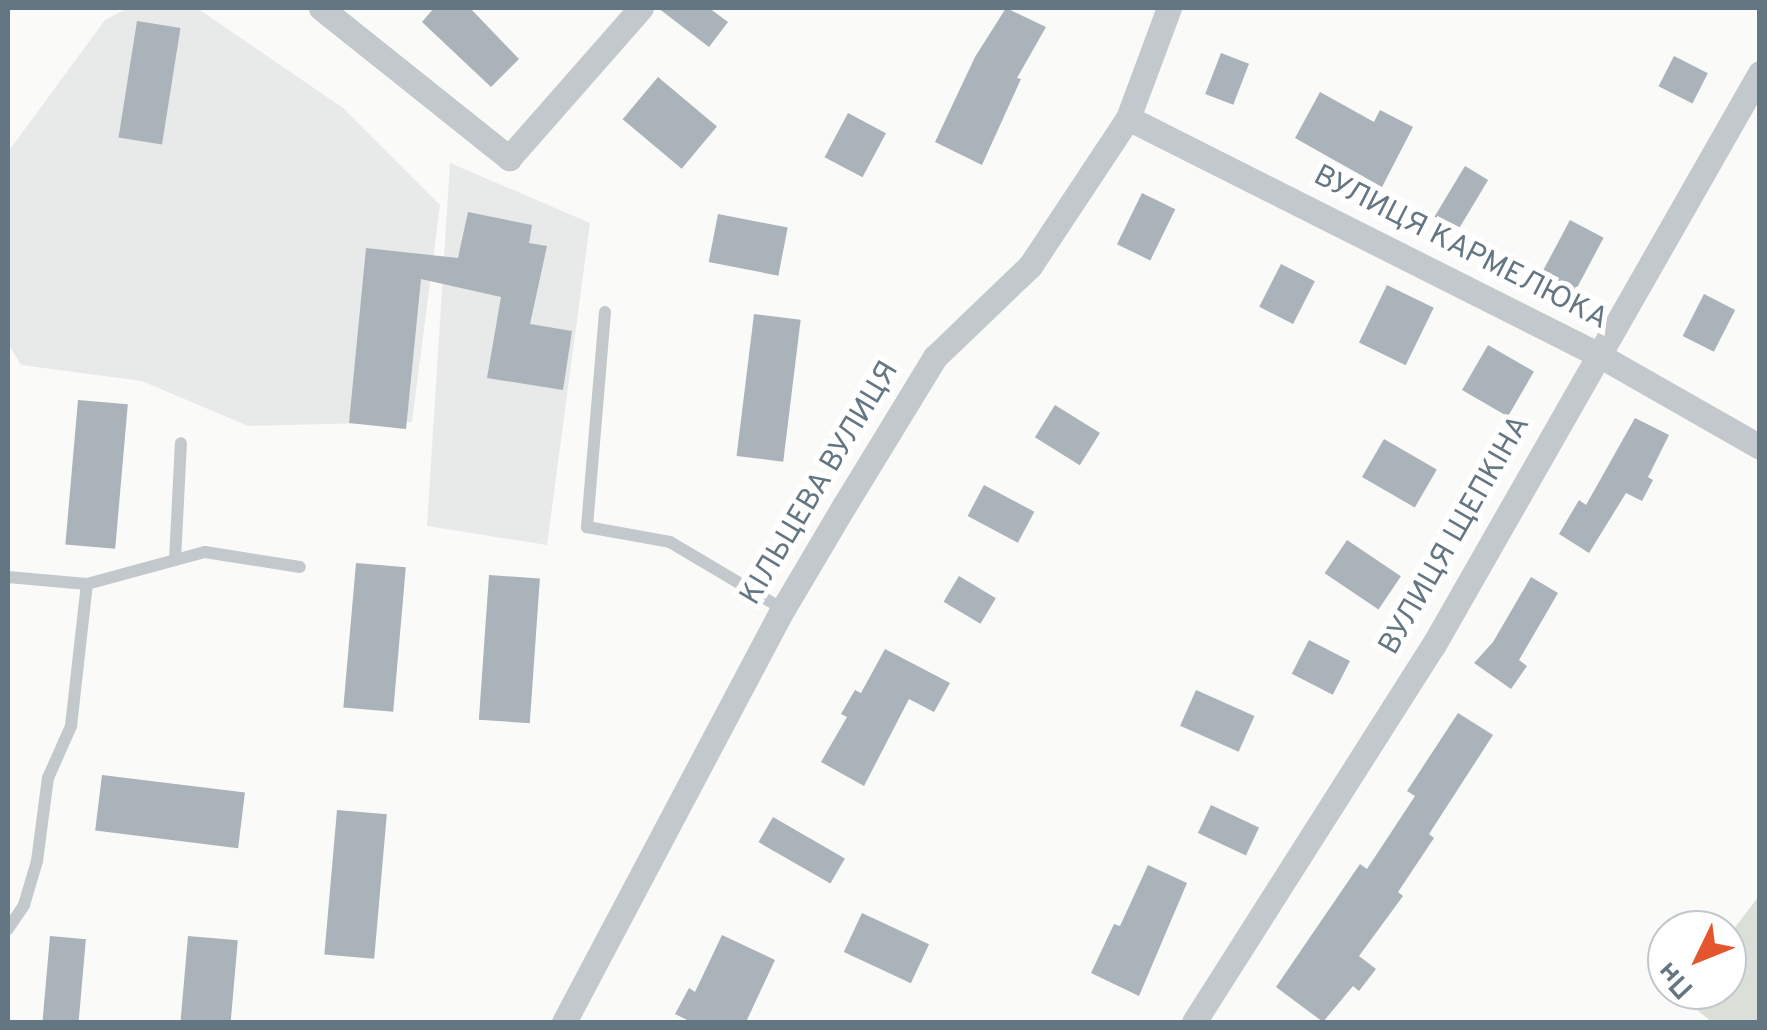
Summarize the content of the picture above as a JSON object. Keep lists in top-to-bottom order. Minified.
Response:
{"streets":{"street":["ВУЛИЦЯ КАРМЕЛЮКА","КІЛЬЦЕВА ВУЛИЦЯ","ВУЛИЦЯ ЩЕПКІНА"]},"crossings":[["ВУЛИЦЯ КАРМЕЛЮКА","КІЛЬЦЕВА ВУЛИЦЯ"],["ВУЛИЦЯ КАРМЕЛЮКА","ВУЛИЦЯ ЩЕПКІНА"]],"north":"bottom left"}
